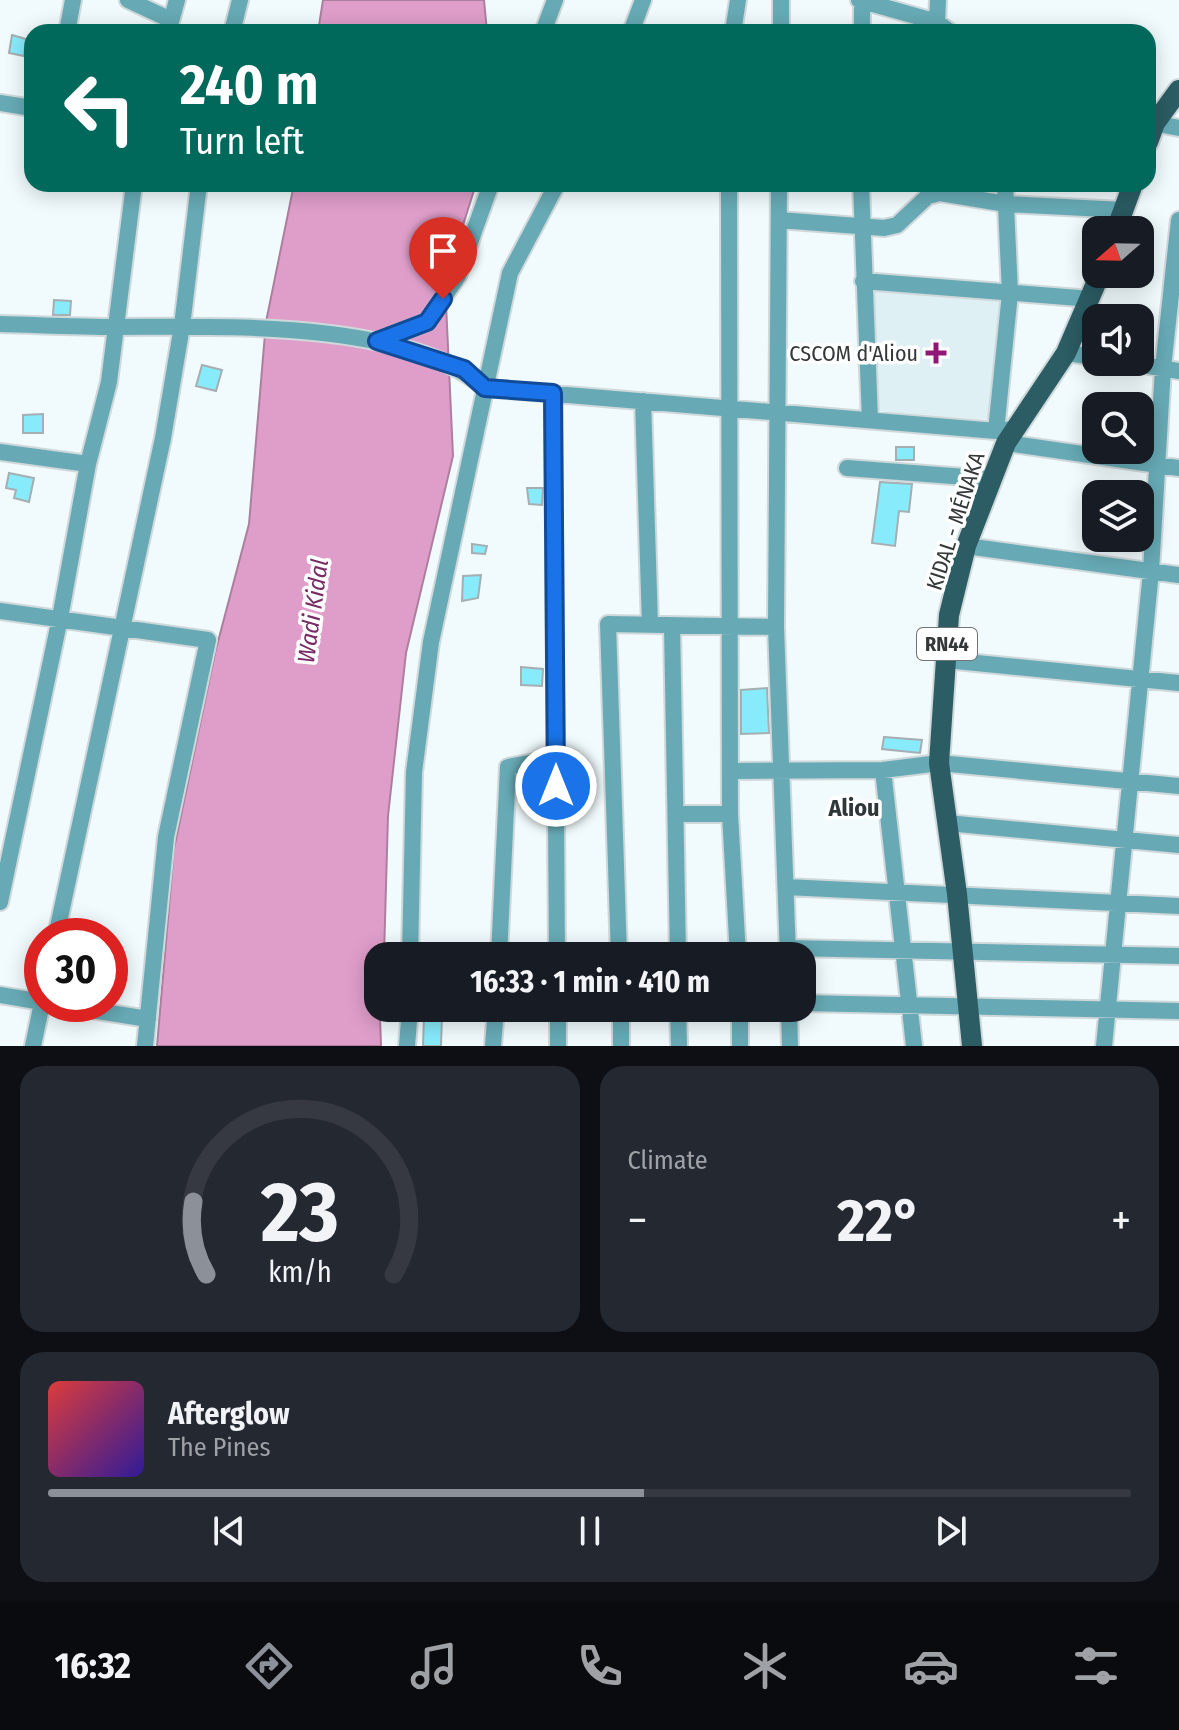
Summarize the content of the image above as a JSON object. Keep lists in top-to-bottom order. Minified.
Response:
{"streets":{"main road":["KIDAL - MÉNAKA","RN44"]},"districts":["Aliou"],"water":["Wadi Kidal"],"places":{"health":["CSCOM d'Aliou"]},"north":"left","page":{"turn":["240 m","Turn left"],"limit":"30","trip":"16:33 · 1 min · 410 m","tile":"Climate","heat":["−","22°","+"],"song":["Afterglow","The Pines"],"tabs":"16:32","gauge":["23","km/h"]}}
